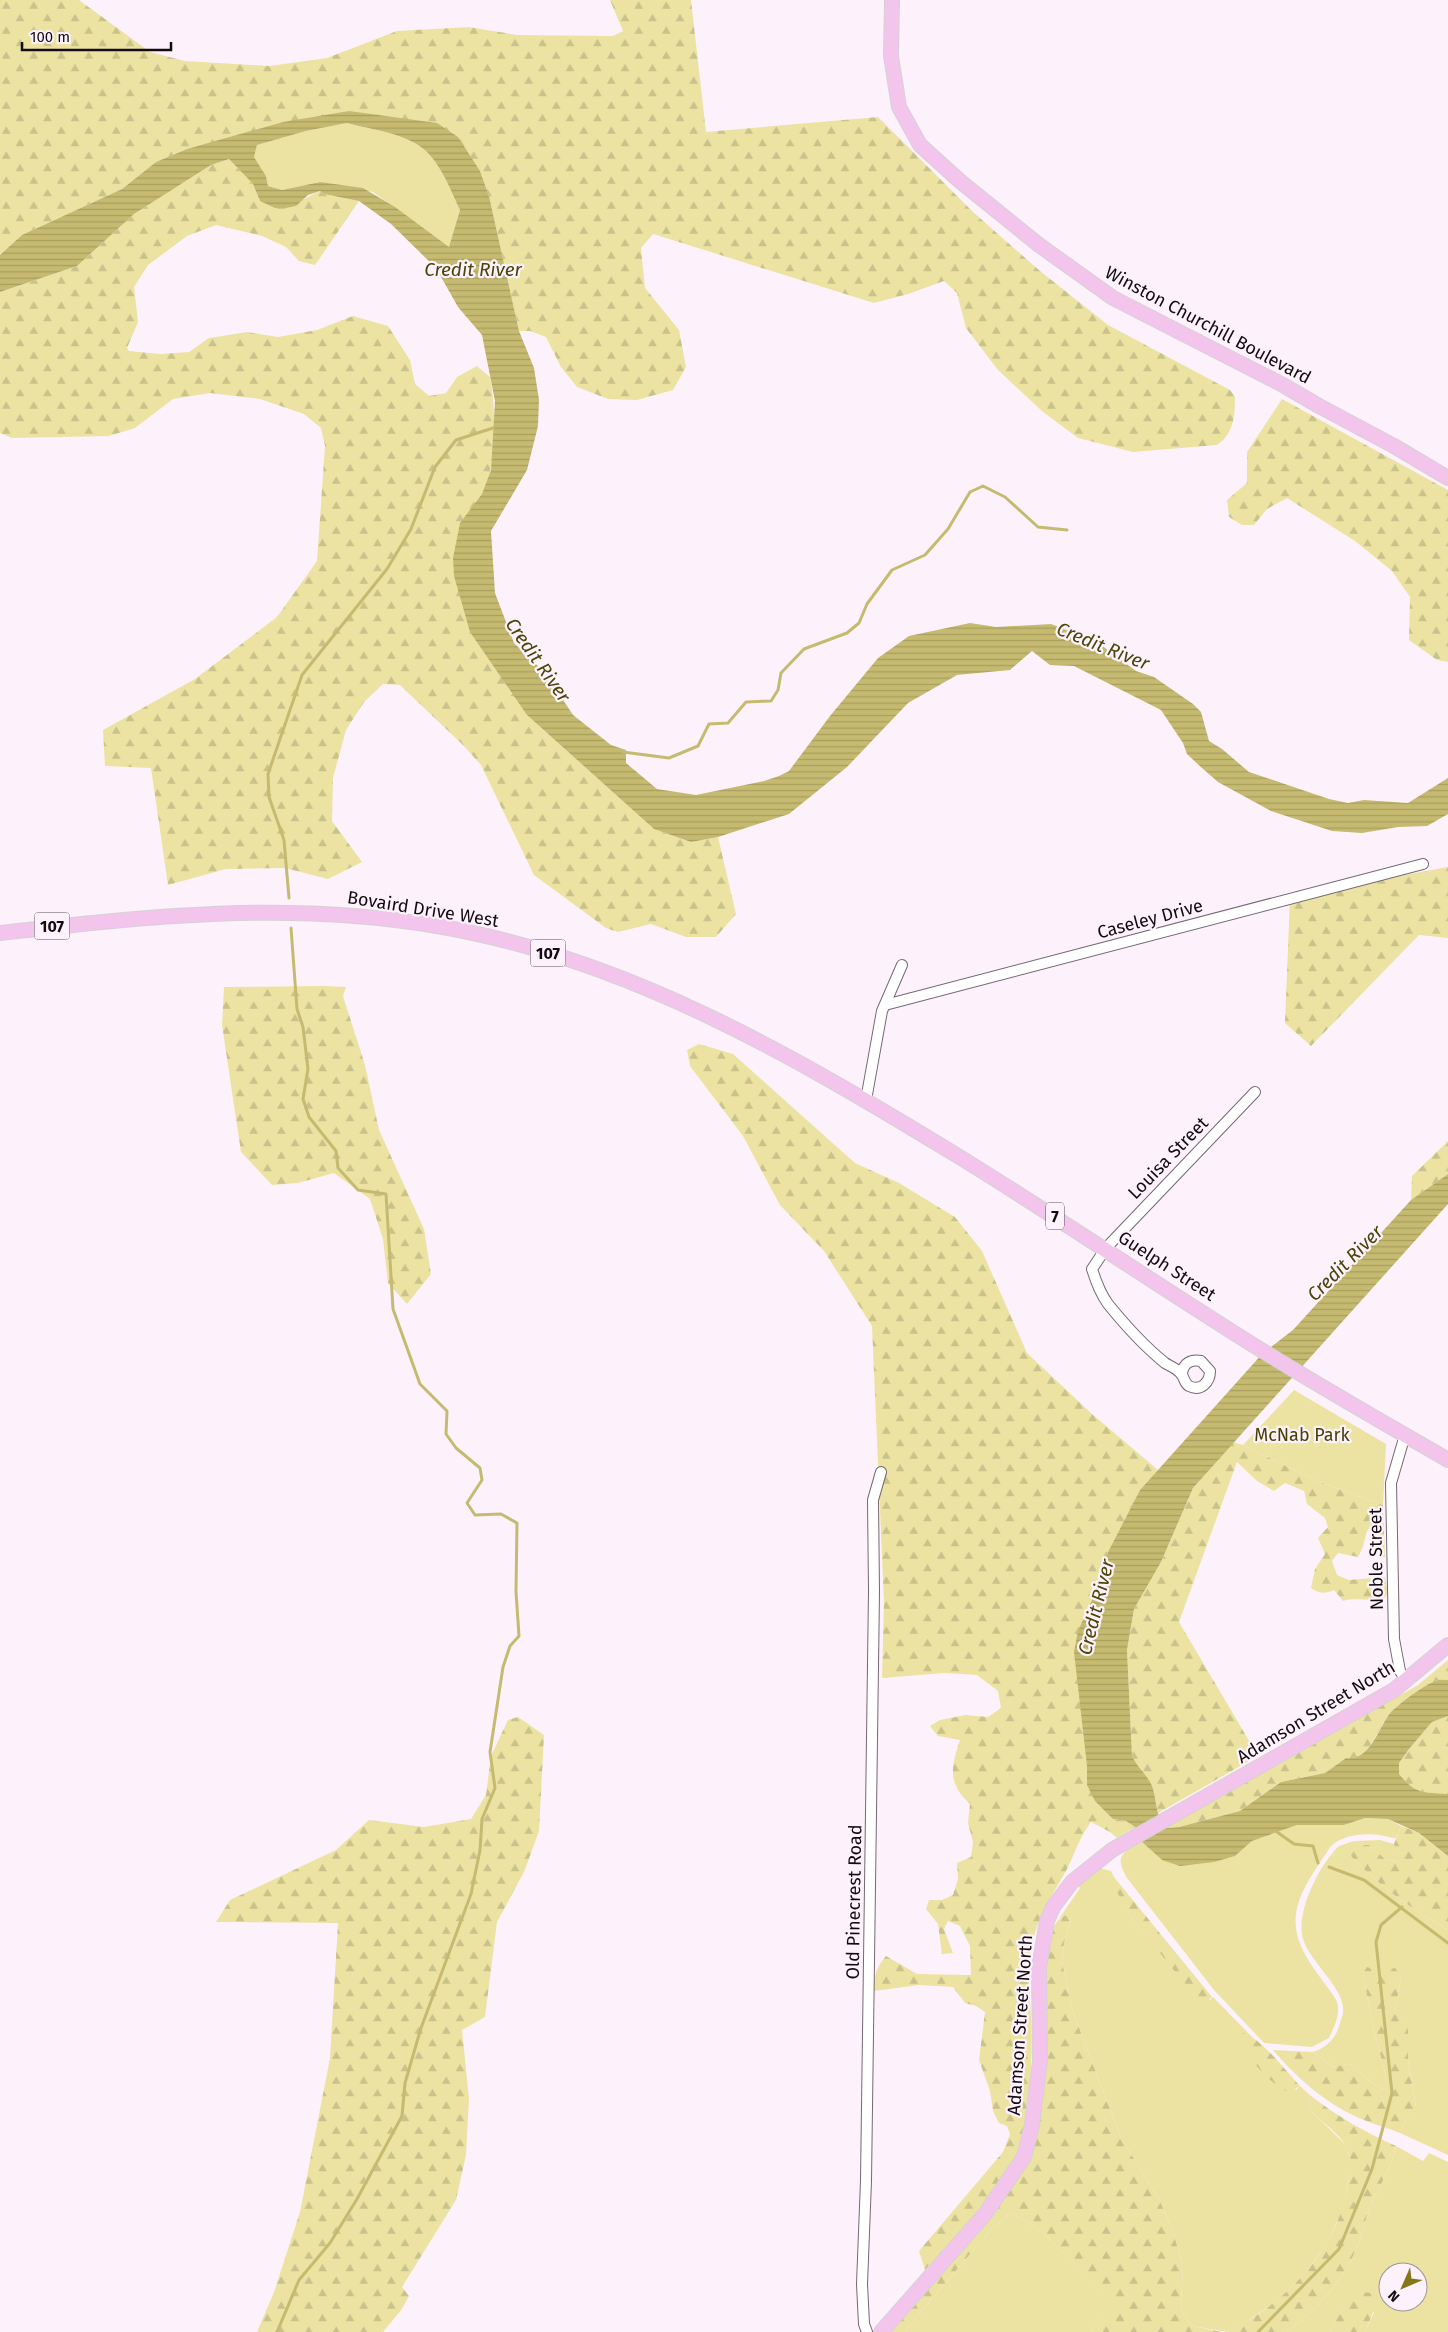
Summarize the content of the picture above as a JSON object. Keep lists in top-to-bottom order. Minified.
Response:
{"streets":{"main road":["Winston Churchill Boulevard","Bovaird Drive West","107","7","Guelph Street","Adamson Street North"],"street":["Caseley Drive","Louisa Street","Noble Street","Old Pinecrest Road"]},"crossings":[["Bovaird Drive West","Guelph Street"],["Louisa Street","Guelph Street"],["Guelph Street","Noble Street"],["Noble Street","Adamson Street North"]],"water":["Credit River"],"parks":["McNab Park"],"scale_bar":"100 m","north":"bottom left"}
